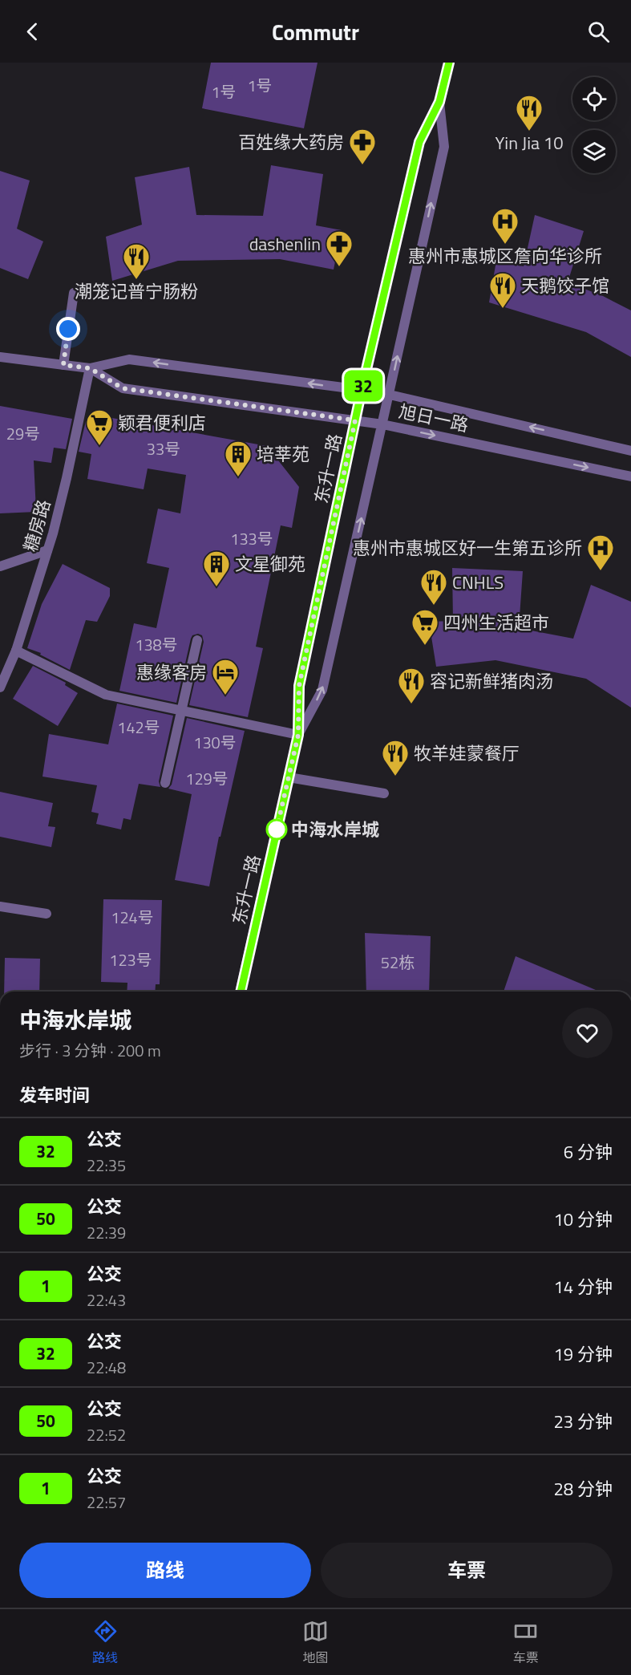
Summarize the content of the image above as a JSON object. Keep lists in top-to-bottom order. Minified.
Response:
{"streets":{"street":["旭日一路","东升一路","糖房路"]},"crossings":[["旭日一路","东升一路"],["旭日一路","糖房路"]],"places":{"restaurant":["Yin Jia 10","潮笼记普宁肠粉","天鹅饺子馆","CNHLS","容记新鲜猪肉汤","牧羊娃蒙餐厅"],"pharmacy":["百姓缘大药房","dashenlin"],"hospital":["惠州市惠城区詹向华诊所","惠州市惠城区好一生第五诊所"],"supermarket":["颖君便利店","四州生活超市"],"building":["培莘苑","文星御苑"],"hotel":["惠缘客房"],"other":["中海水岸城"]},"lines":["bus line 32"],"house_numbers":["1号","1号","29号","33号","133号","138号","142号","130号","129号","124号","123号","52栋"],"page":{"header":"Commutr","on_map":"32","heading":[["中海水岸城","步行 · 3 分钟 · 200 m"],"发车时间"],"list":[{"mark":"32","name":"公交","note":"22:35","value":"6 分钟"},{"mark":"50","name":"公交","note":"22:39","value":"10 分钟"},{"mark":"1","name":"公交","note":"22:43","value":"14 分钟"},{"mark":"32","name":"公交","note":"22:48","value":"19 分钟"},{"mark":"50","name":"公交","note":"22:52","value":"23 分钟"},{"mark":"1","name":"公交","note":"22:57","value":"28 分钟"}],"buttons":["路线","车票"],"tabs":["路线","地图","车票"]}}
